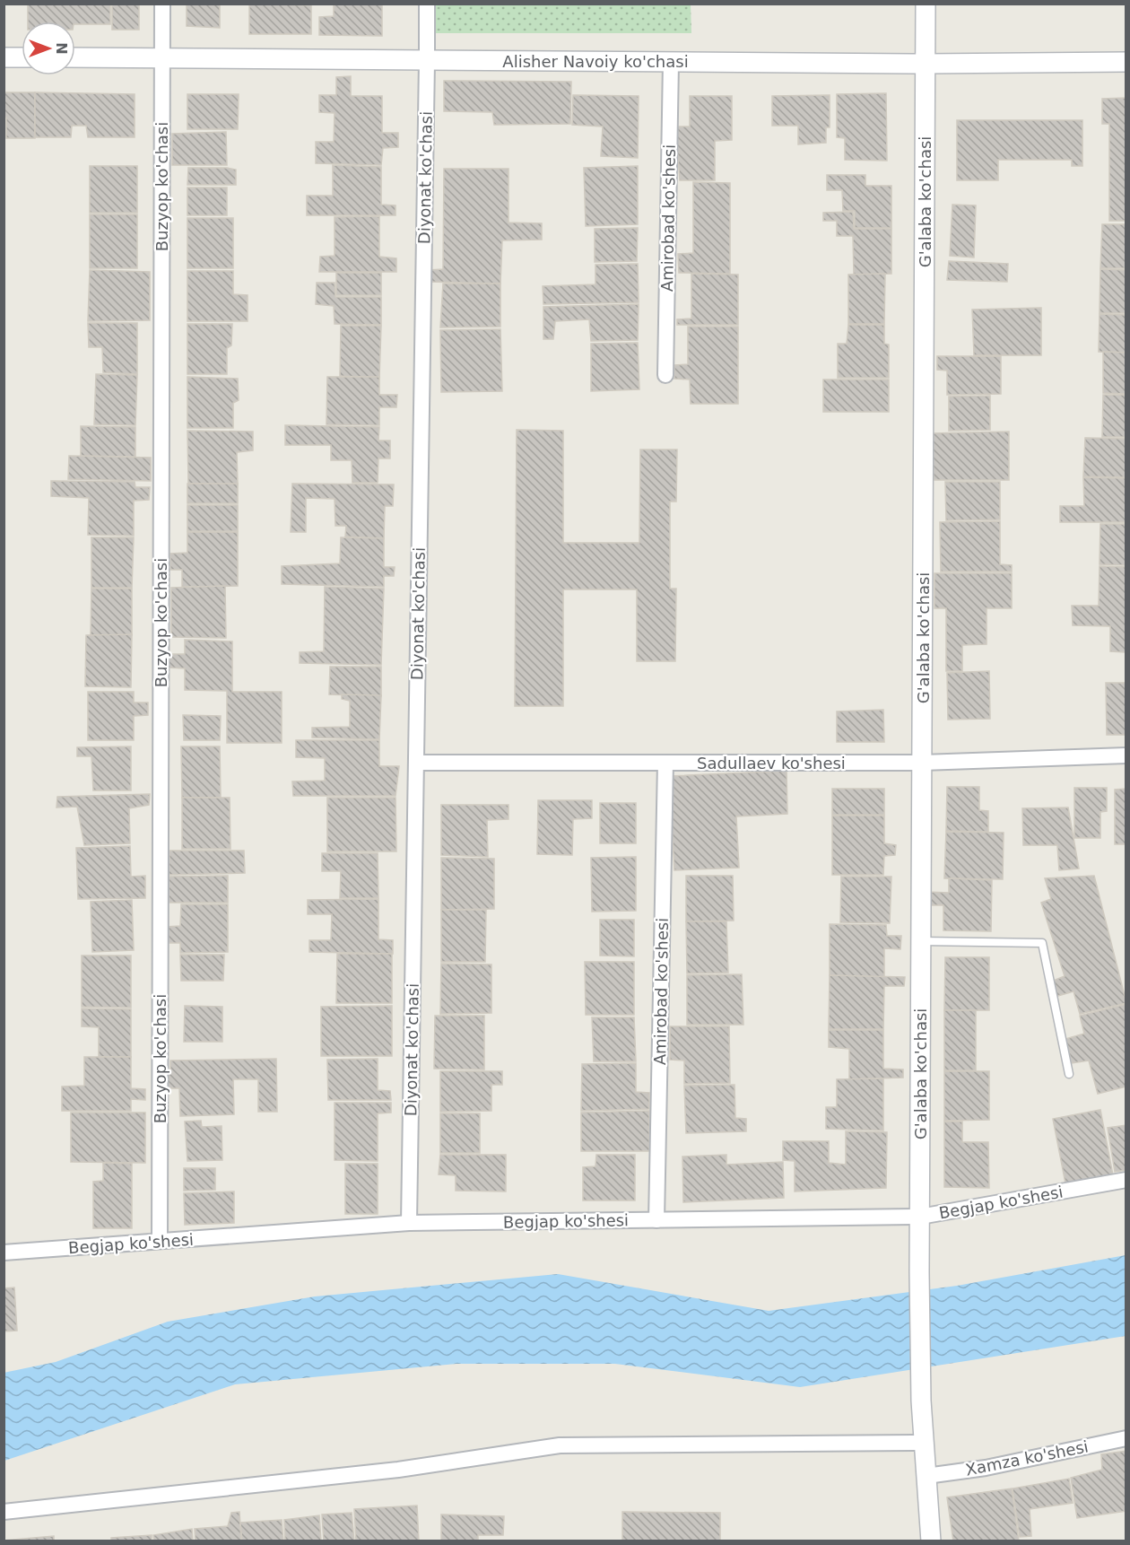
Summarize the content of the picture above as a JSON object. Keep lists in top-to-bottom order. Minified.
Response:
{"streets":{"street":["Alisher Navoiy ko'chasi","Diyonat ko'chasi","Buzyop ko'chasi","G'alaba ko'chasi","Amirobad ko'shesi","Sadullaev ko'shesi","Begjap ko'shesi","Xamza ko'shesi"]},"crossings":[["Alisher Navoiy ko'chasi","Diyonat ko'chasi"],["Alisher Navoiy ko'chasi","Buzyop ko'chasi"],["Alisher Navoiy ko'chasi","G'alaba ko'chasi"],["Alisher Navoiy ko'chasi","Amirobad ko'shesi"],["Diyonat ko'chasi","Sadullaev ko'shesi"],["Diyonat ko'chasi","Begjap ko'shesi"],["Buzyop ko'chasi","Begjap ko'shesi"],["G'alaba ko'chasi","Sadullaev ko'shesi"],["G'alaba ko'chasi","Begjap ko'shesi"],["G'alaba ko'chasi","Xamza ko'shesi"],["Amirobad ko'shesi","Sadullaev ko'shesi"],["Amirobad ko'shesi","Begjap ko'shesi"]],"north":"right"}
